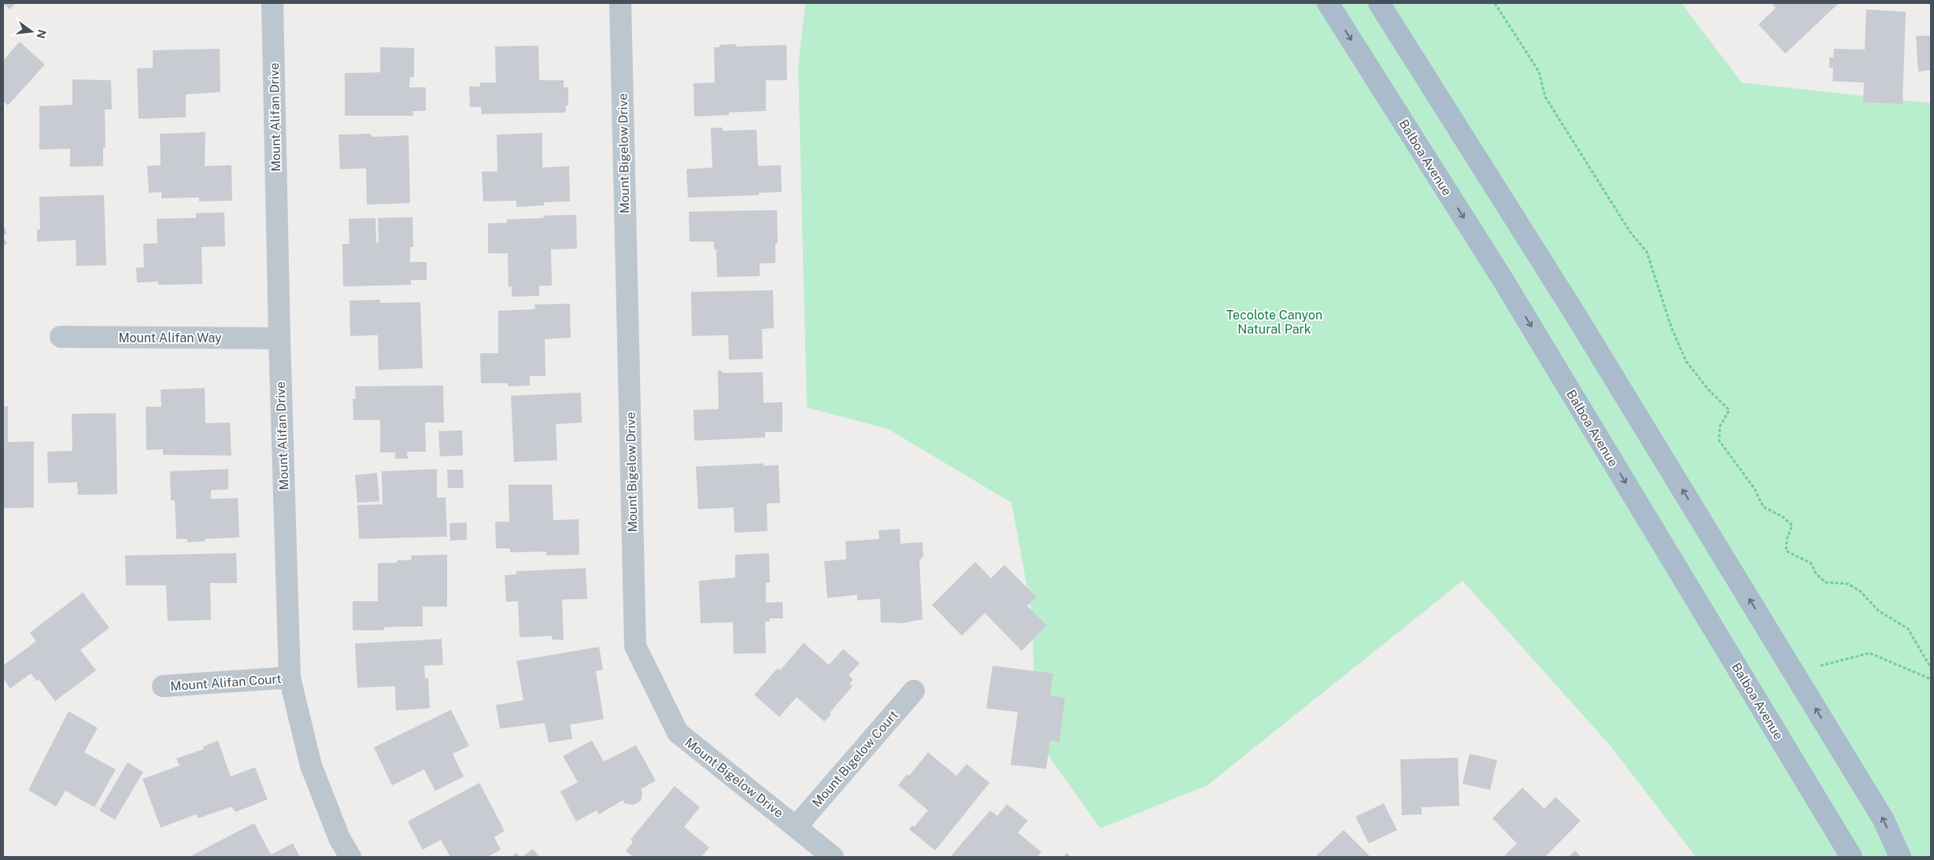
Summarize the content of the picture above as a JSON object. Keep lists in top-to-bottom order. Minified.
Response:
{"streets":{"main road":["Balboa Avenue"],"street":["Mount Alifan Drive","Mount Bigelow Drive","Mount Alifan Way","Mount Alifan Court","Mount Bigelow Court"]},"crossings":[["Mount Alifan Drive","Mount Alifan Way"],["Mount Alifan Drive","Mount Alifan Court"],["Mount Bigelow Drive","Mount Bigelow Court"]],"parks":["Tecolote Canyon Natural Park"],"north":"right"}
